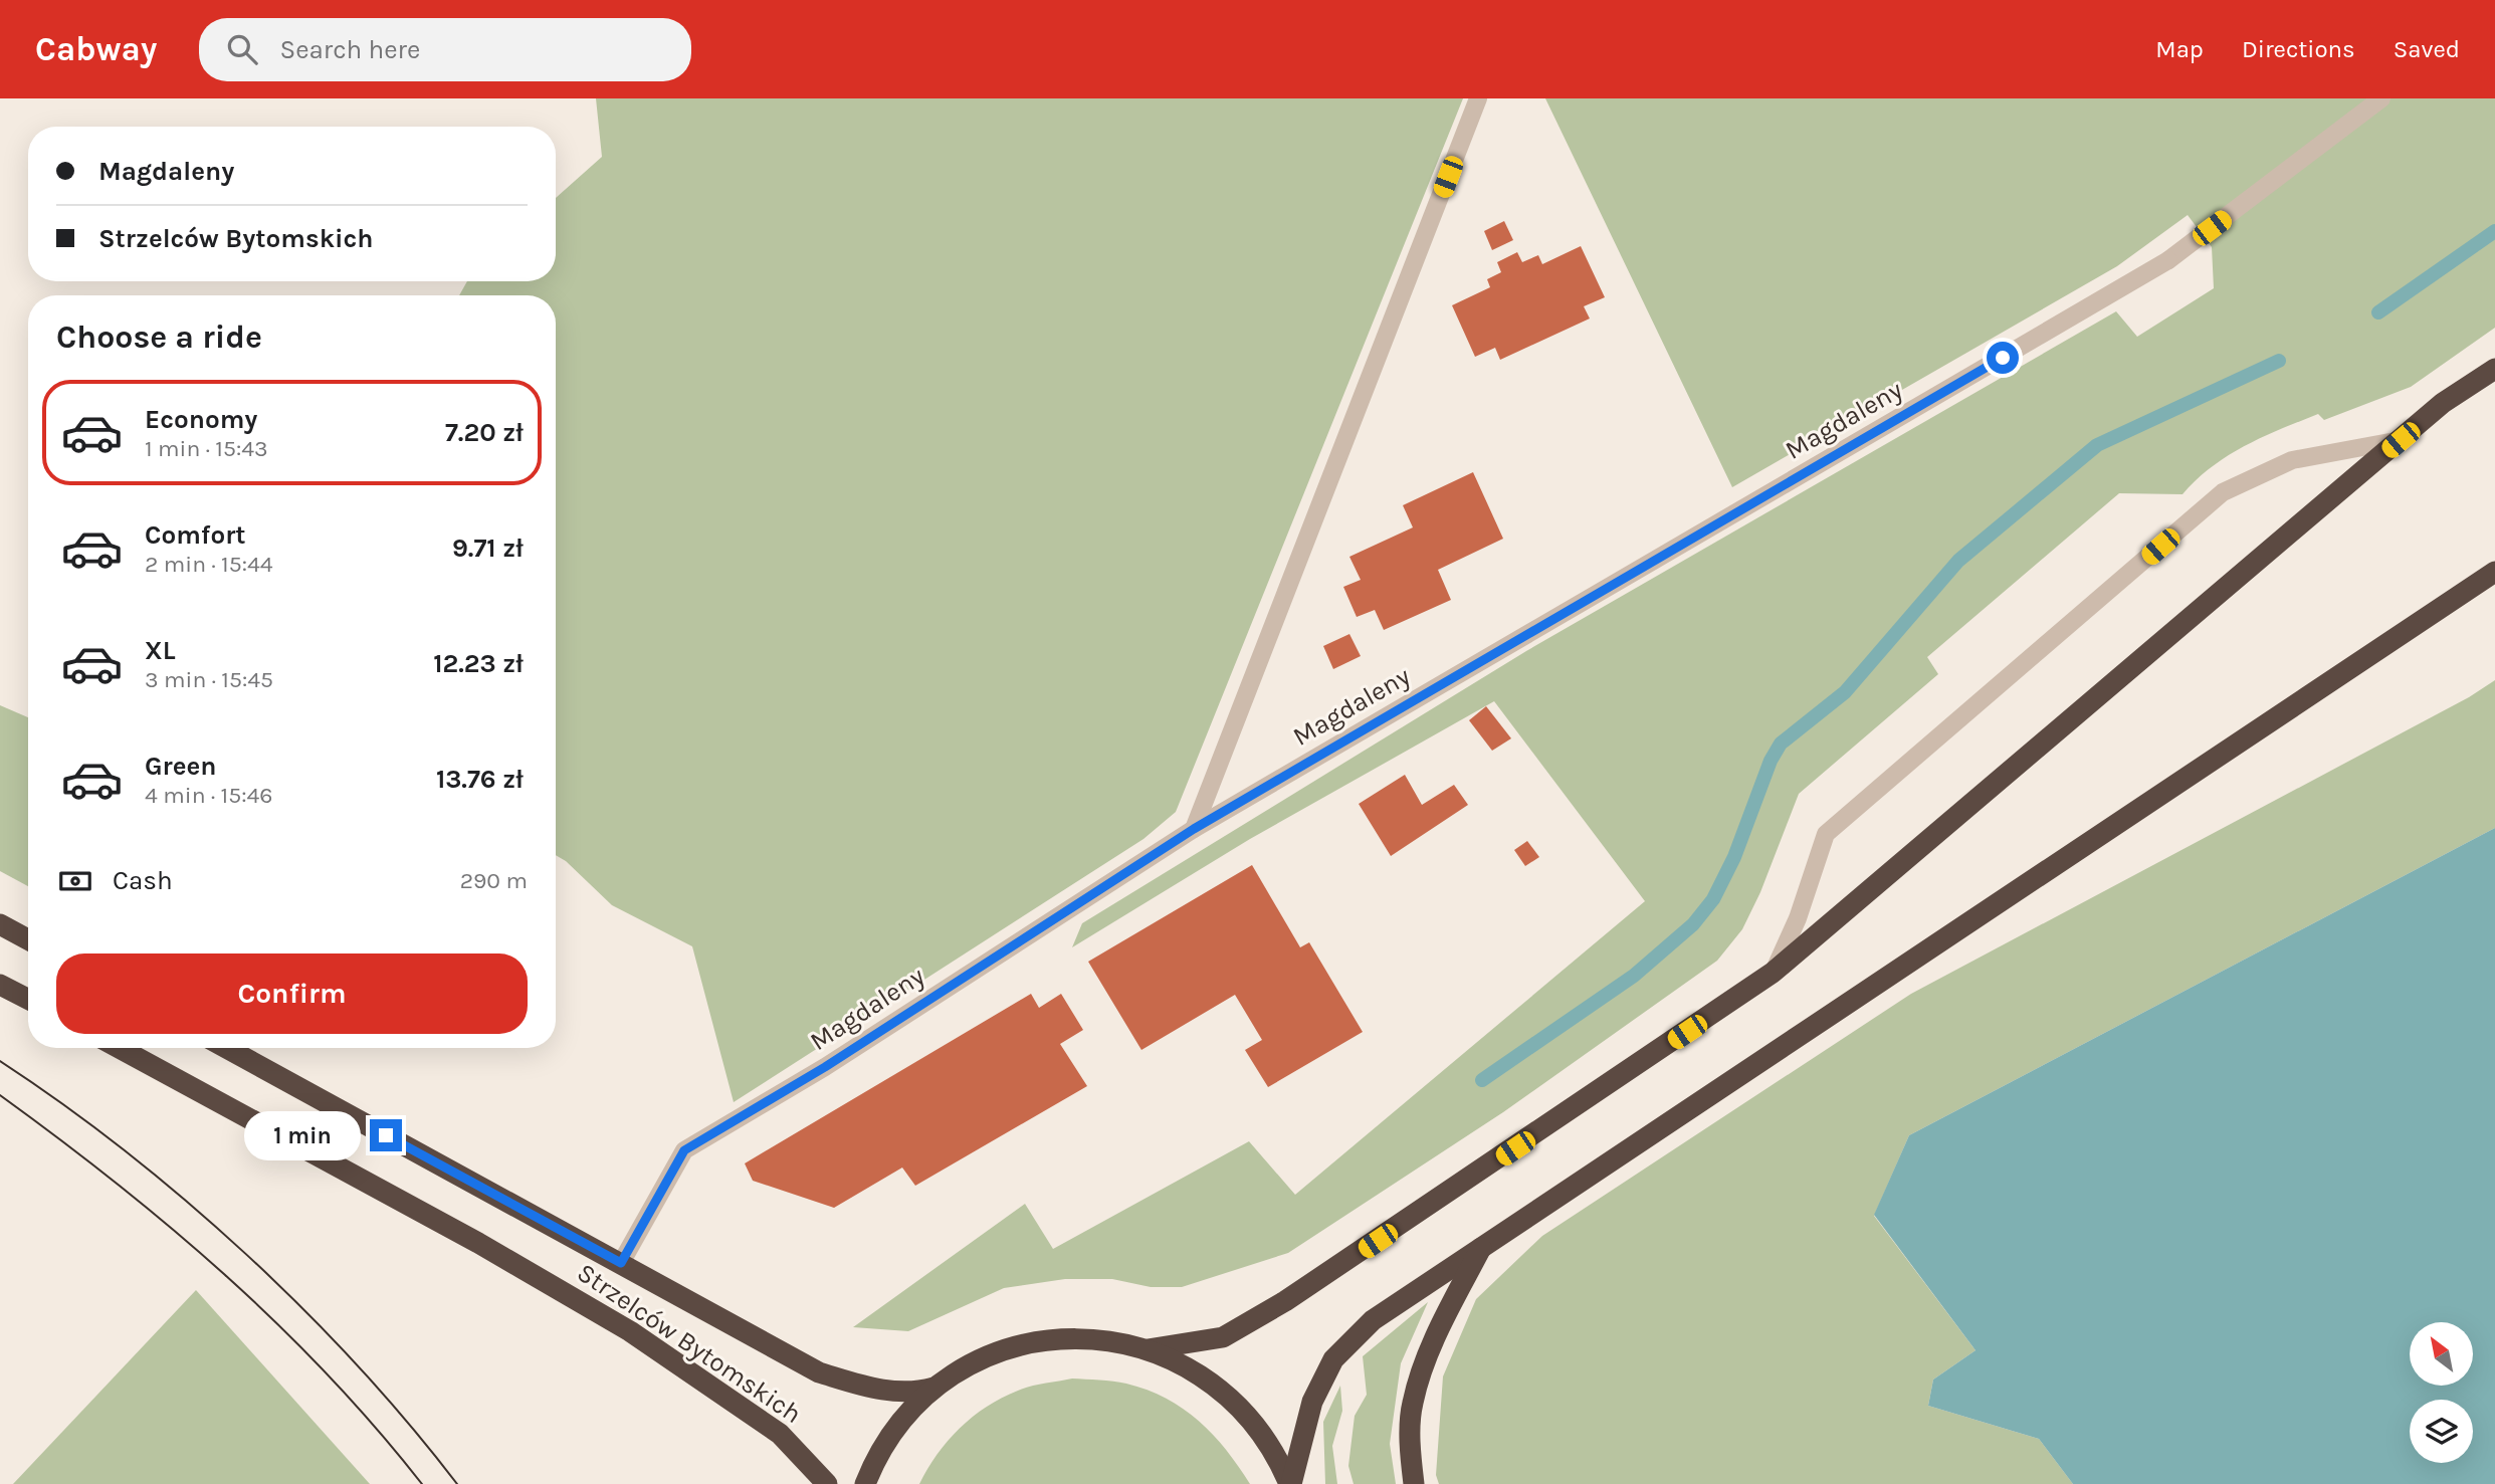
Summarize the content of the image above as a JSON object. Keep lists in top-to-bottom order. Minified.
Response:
{"streets":{"highway":["Strzelców Bytomskich"],"street":["Magdaleny"]},"crossings":[["Magdaleny","Strzelców Bytomskich"]],"north":"top left","page":{"header":"Cabway","search":"Search here","nav":["Map","Directions","Saved"],"banner":["Magdaleny","Strzelców Bytomskich"],"heading":"Choose a ride","list":[{"name":"Economy","note":"1 min · 15:43","value":"7.20 zł"},{"name":"Comfort","note":"2 min · 15:44","value":"9.71 zł"},{"name":"XL","note":"3 min · 15:45","value":"12.23 zł"},{"name":"Green","note":"4 min · 15:46","value":"13.76 zł"}],"pay":["Cash","290 m"],"buttons":"Confirm","bubble":"1 min"}}
